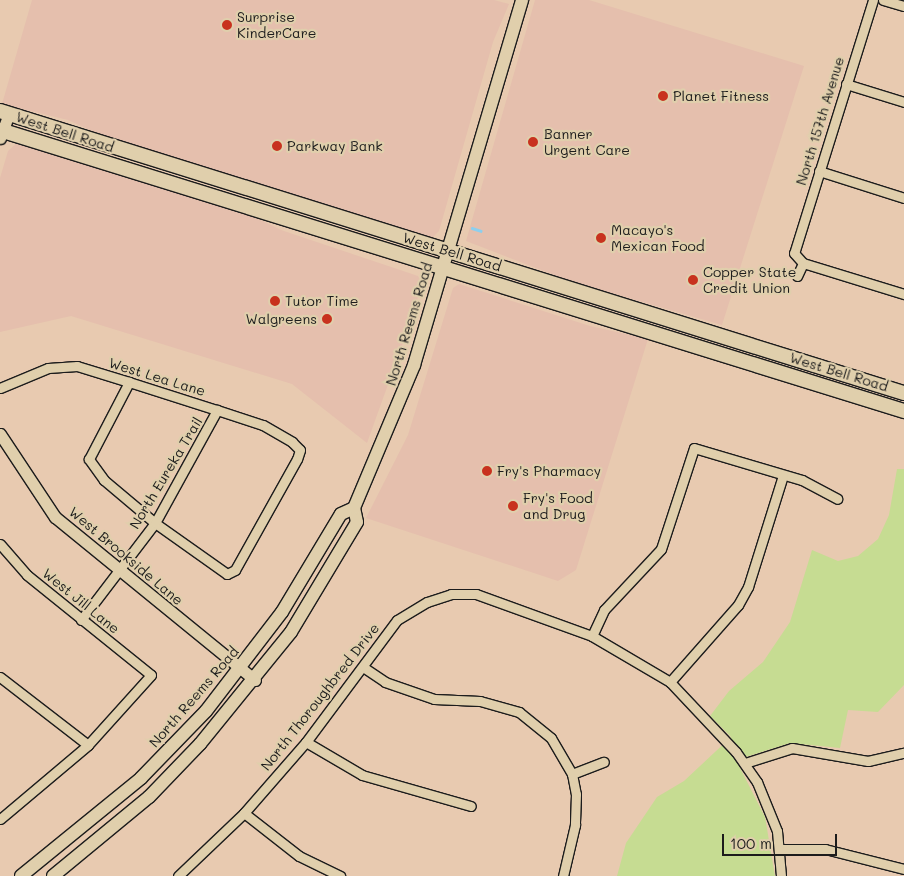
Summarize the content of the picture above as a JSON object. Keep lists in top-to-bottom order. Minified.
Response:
{"streets":{"main road":["West Bell Road","North Reems Road"],"street":["North 157th Avenue","West Lea Lane","North Eureka Trail","West Brookside Lane","West Jill Lane","North Thoroughbred Drive"]},"crossings":[["West Bell Road","North Reems Road"],["North Reems Road","West Brookside Lane"],["West Lea Lane","North Eureka Trail"],["North Eureka Trail","West Brookside Lane"],["North Eureka Trail","West Jill Lane"]],"places":["Surprise KinderCare","Planet Fitness","Banner Urgent Care","Parkway Bank","Macayo's Mexican Food","Copper State Credit Union","Tutor Time","Walgreens","Fry's Pharmacy","Fry's Food and Drug"],"scale_bar":"100 m"}
